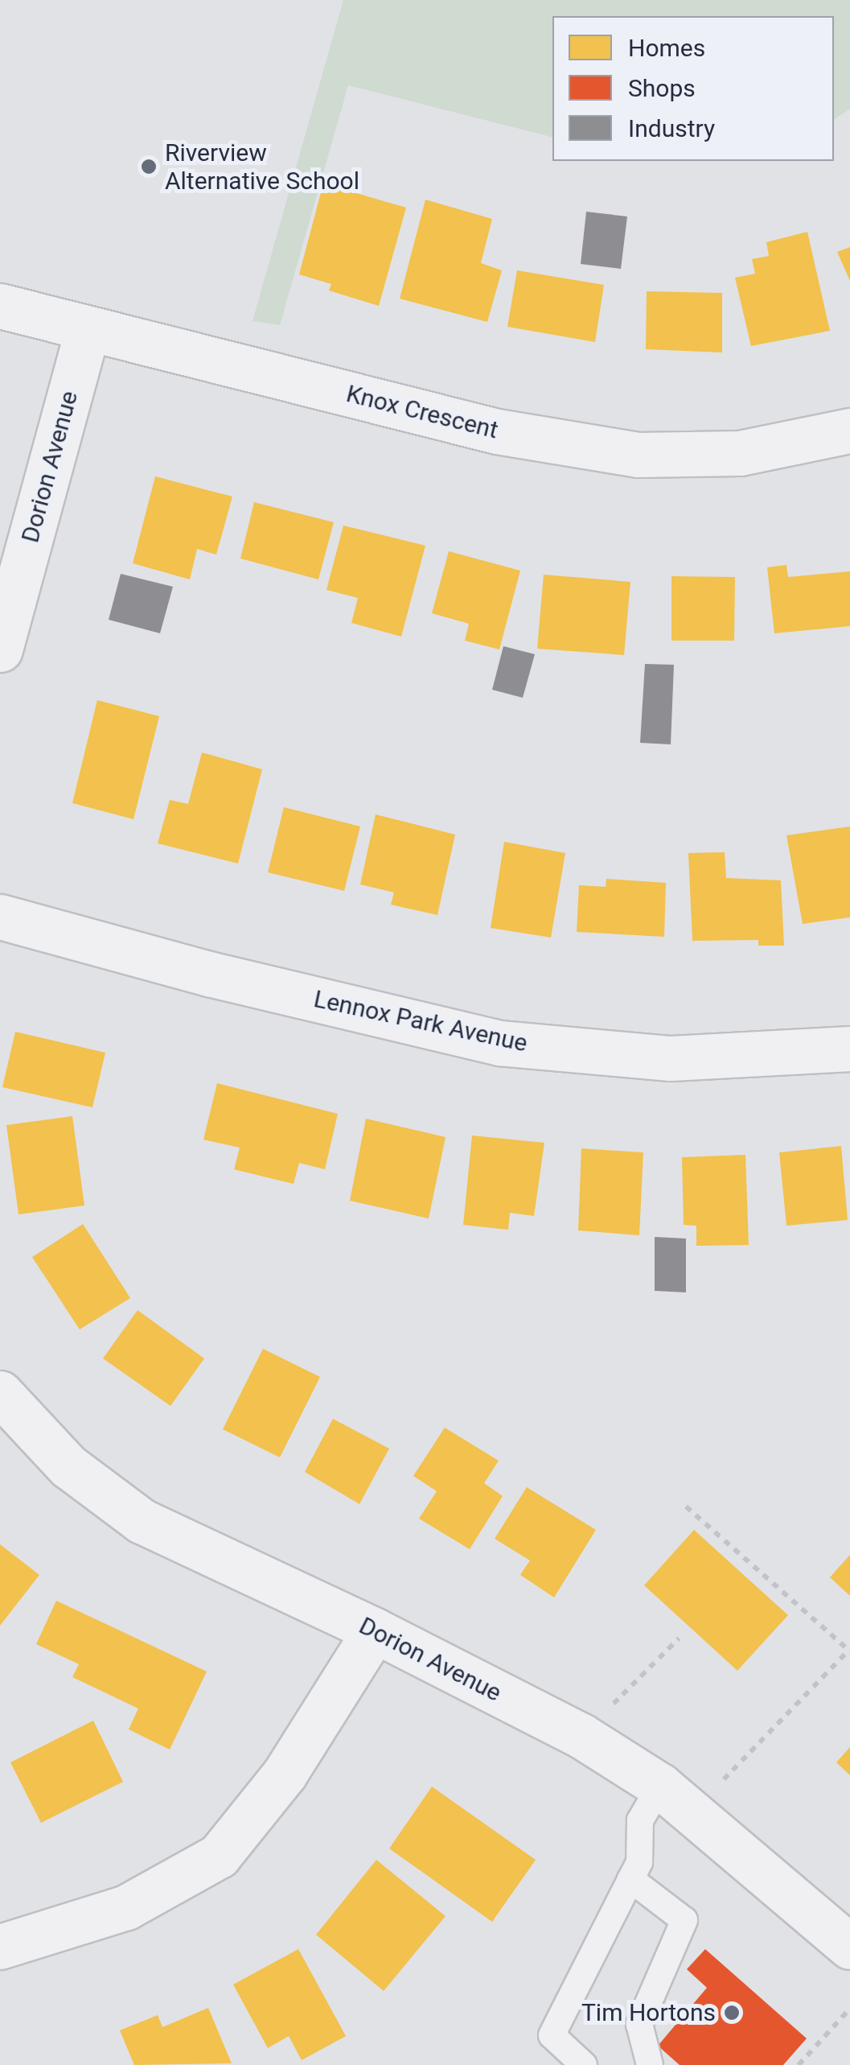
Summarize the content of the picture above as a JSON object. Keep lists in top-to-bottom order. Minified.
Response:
{"streets":{"street":["Knox Crescent","Dorion Avenue","Lennox Park Avenue"]},"crossings":[["Knox Crescent","Dorion Avenue"]],"places":["Riverview Alternative School","Tim Hortons"],"legend":["Homes","Shops","Industry"]}
